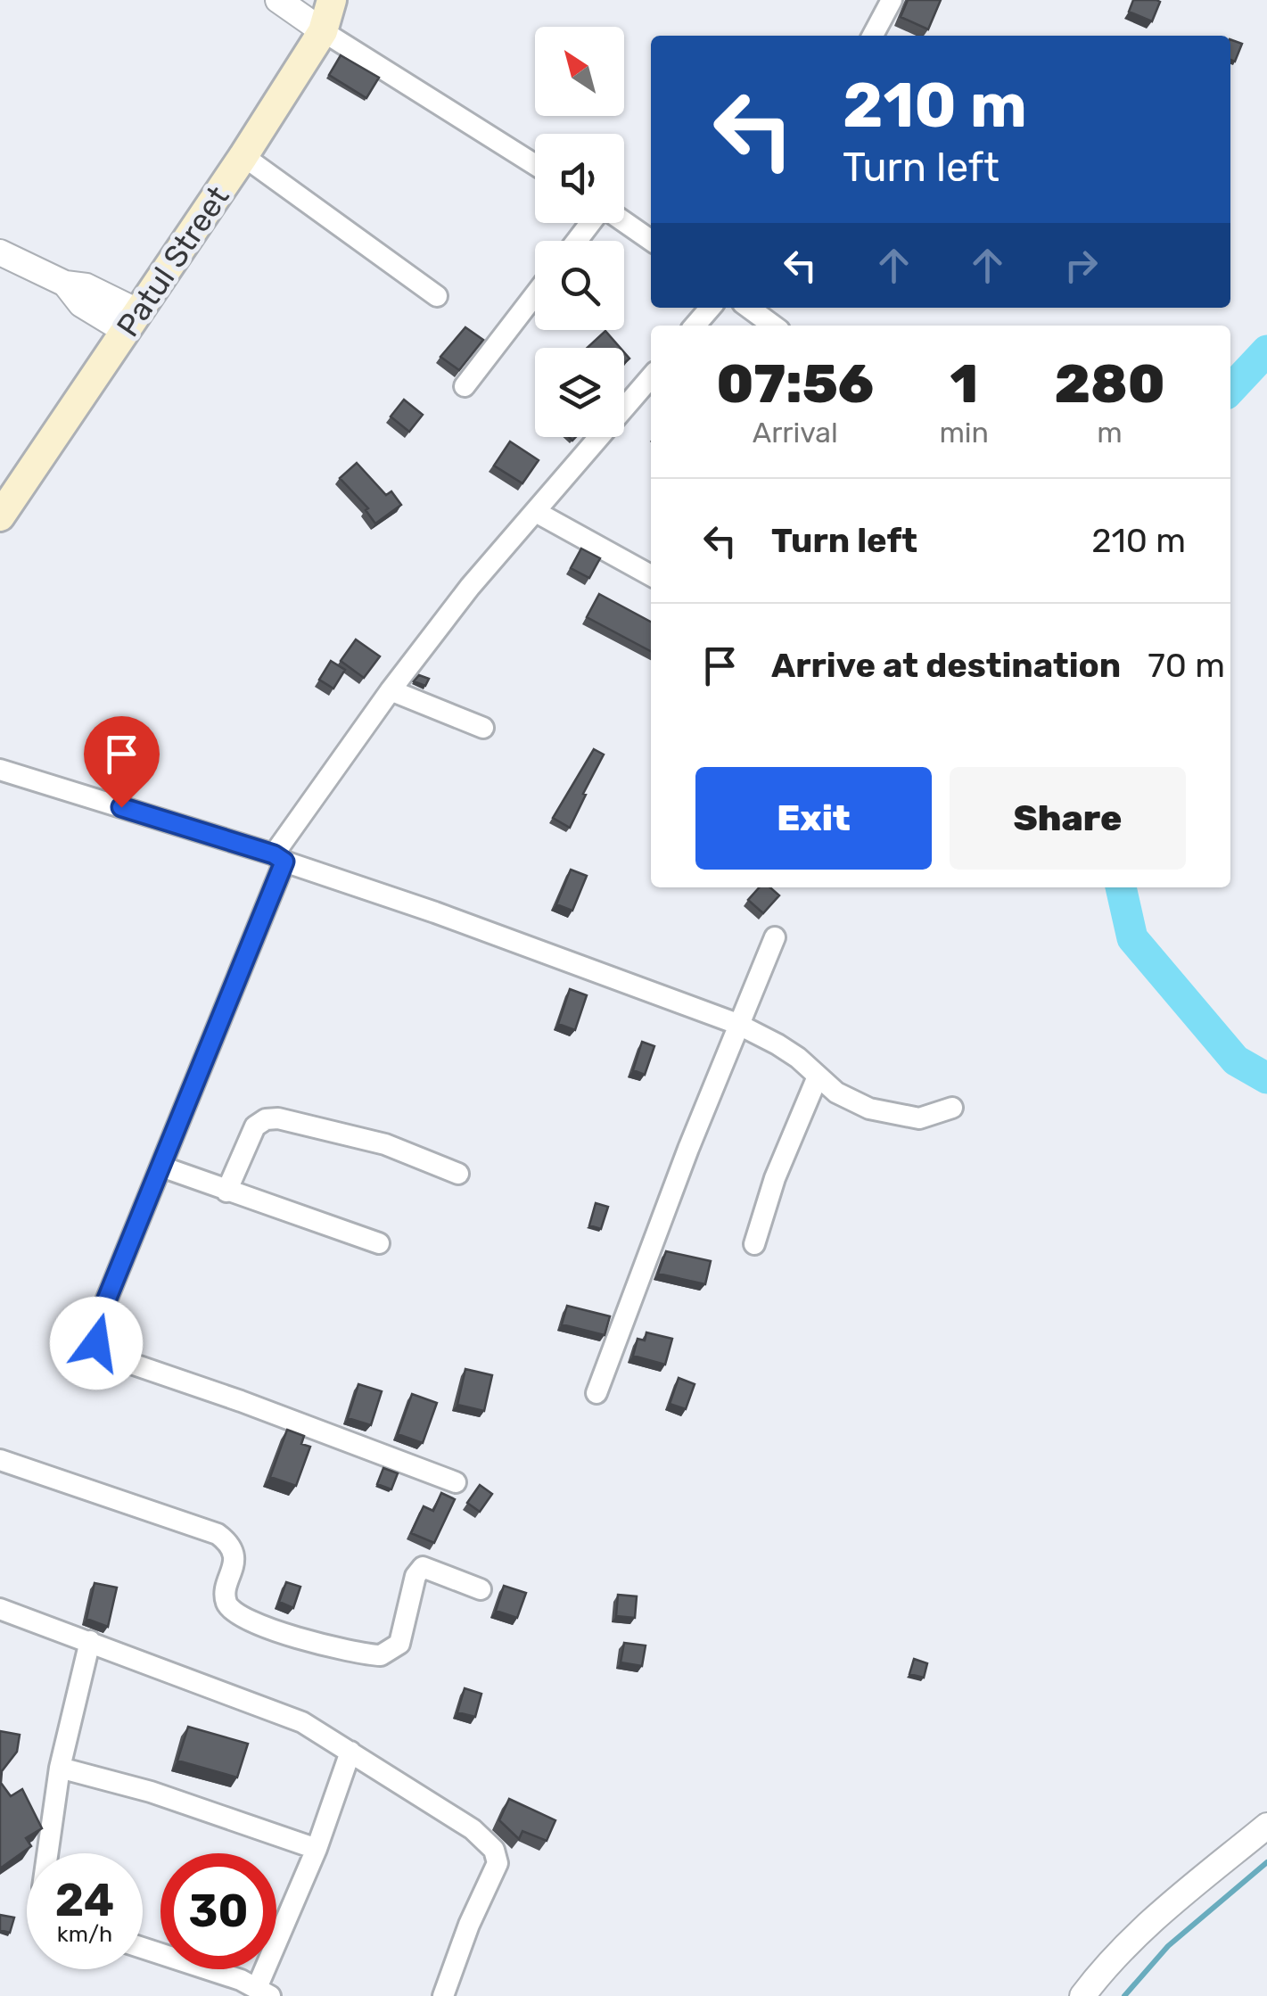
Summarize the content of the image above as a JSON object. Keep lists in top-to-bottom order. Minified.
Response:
{"streets":{"main road":["Patul Street"]},"north":"top left","page":{"turn":["210 m","Turn left"],"eta":["07:56","Arrival","1","min","280","m"],"list":[{"name":"Turn left","value":"210 m"},{"name":"Arrive at destination","value":"70 m"}],"buttons":["Exit","Share"],"speed":"24 km/h","limit":"30"}}
